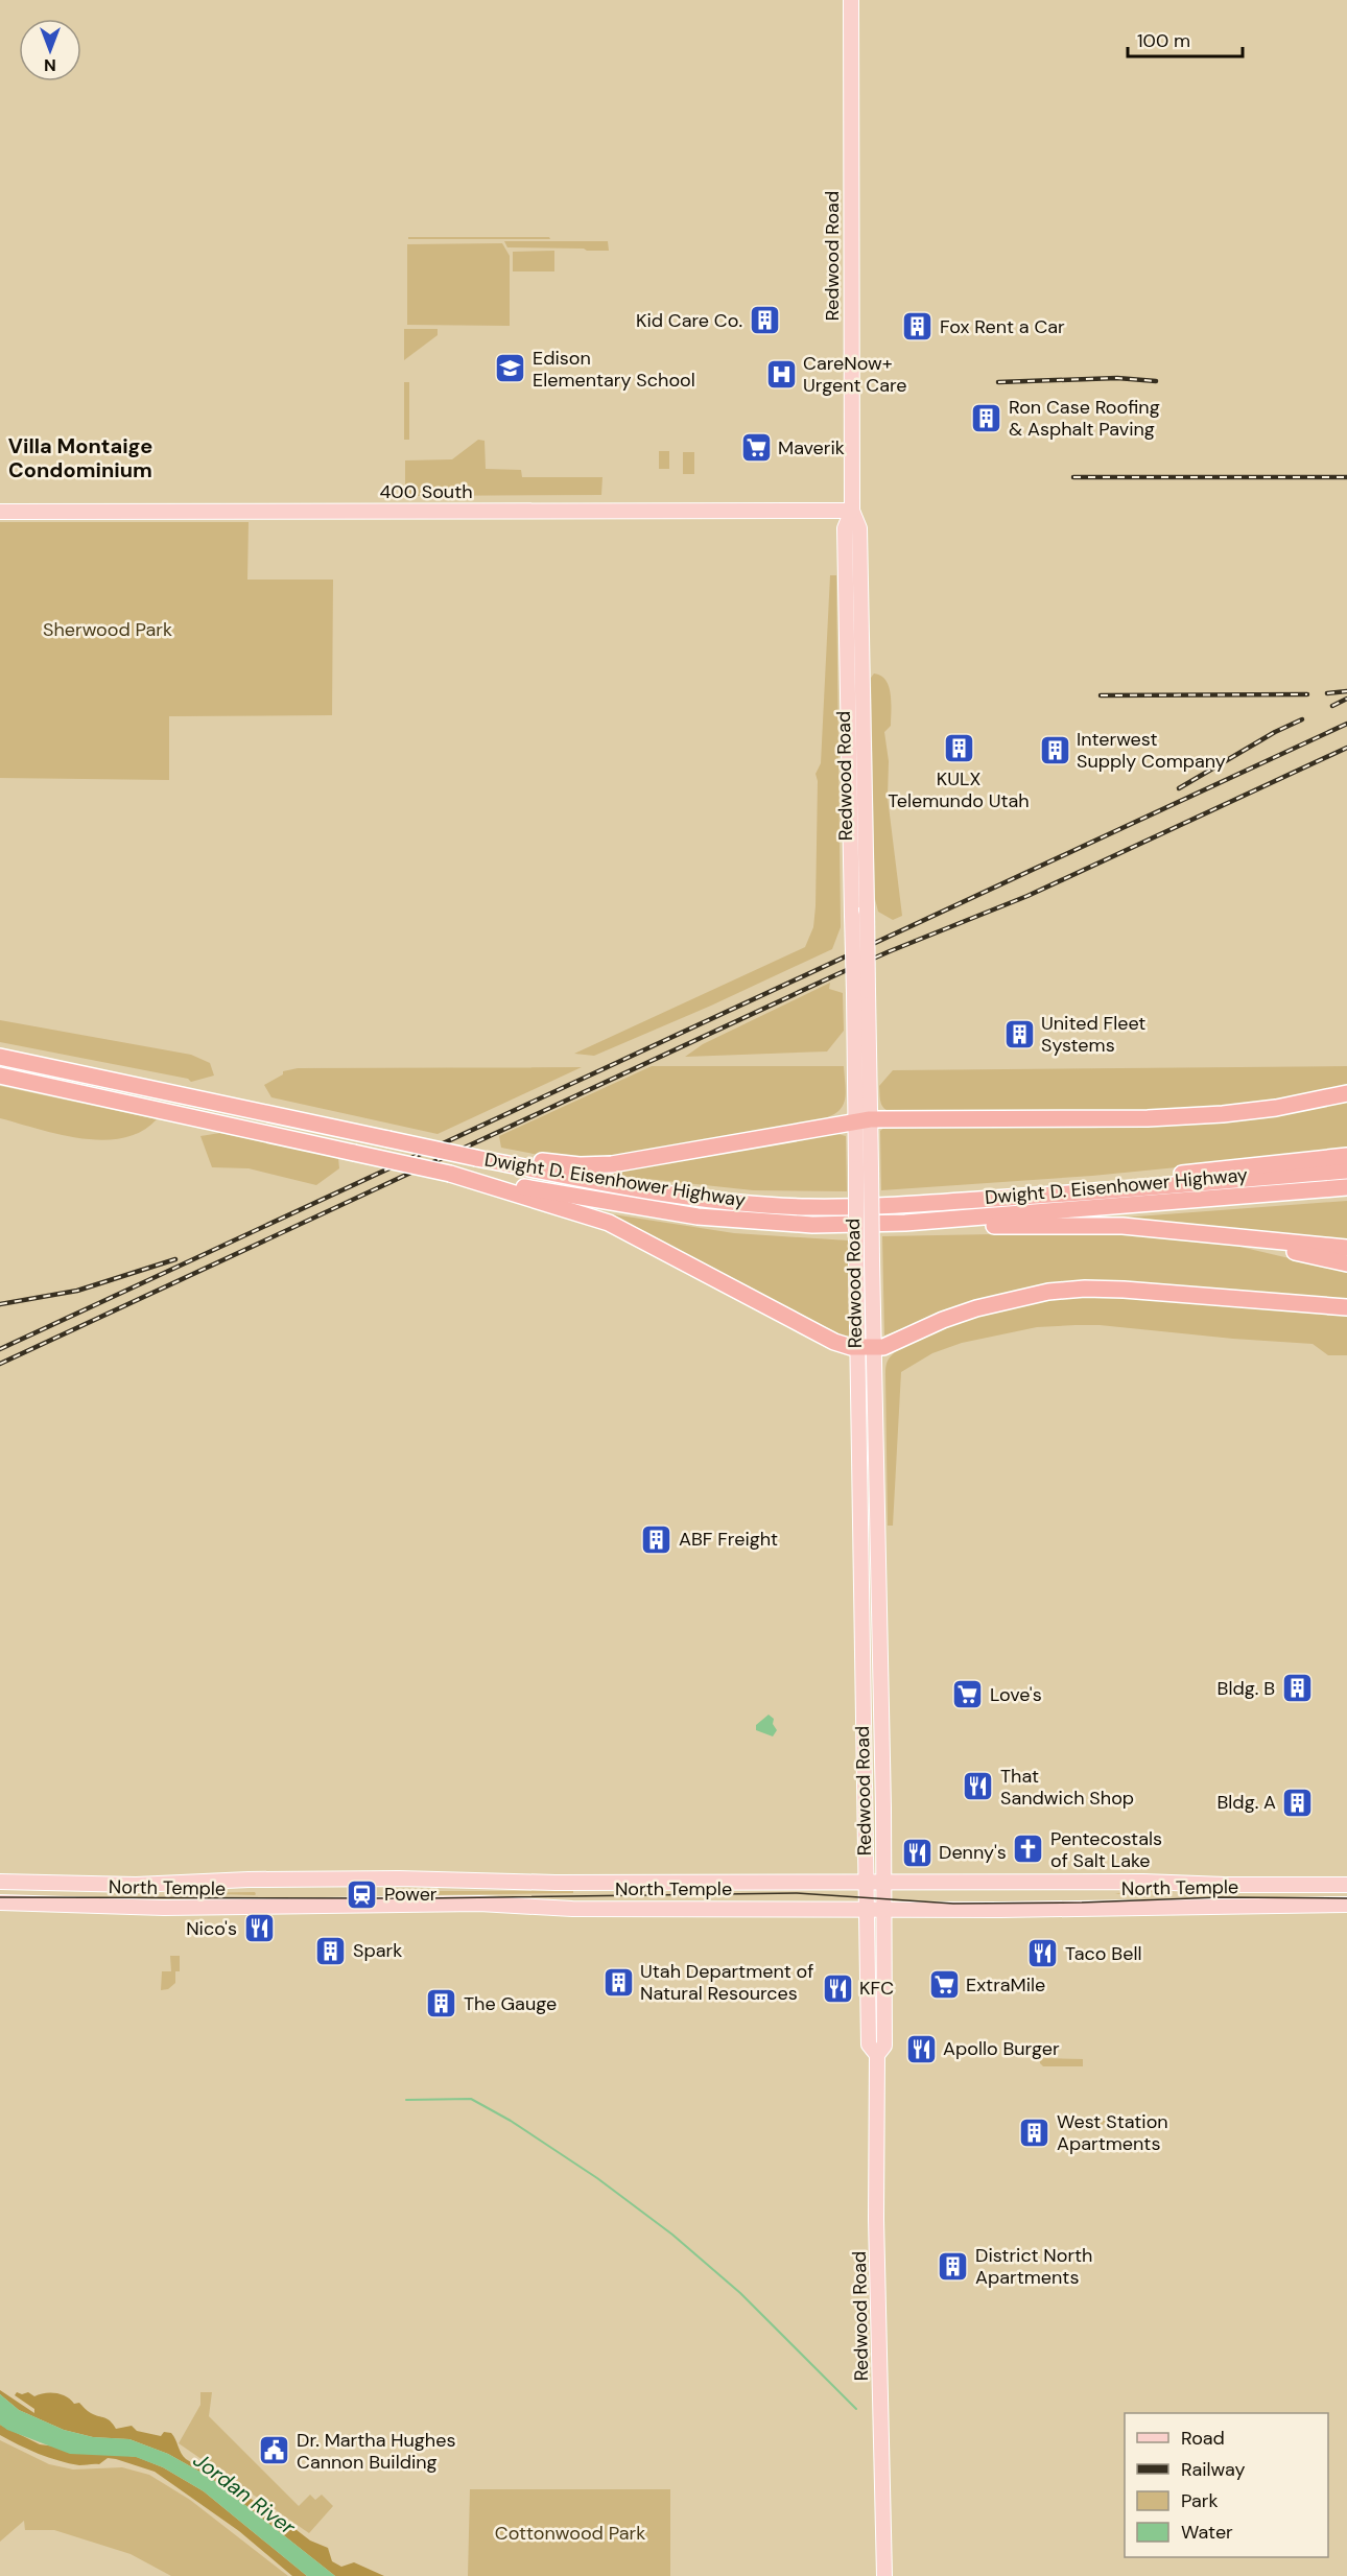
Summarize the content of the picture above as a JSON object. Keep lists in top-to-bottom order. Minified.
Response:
{"streets":{"highway":["Dwight D. Eisenhower Highway"],"main road":["Redwood Road","400 South","North Temple"]},"crossings":[["Redwood Road","400 South"],["Redwood Road","North Temple"]],"districts":["Villa Montaige Condominium"],"water":["Jordan River"],"parks":["Sherwood Park","Cottonwood Park"],"places":{"building":["Kid Care Co.","Fox Rent a Car","Ron Case Roofing & Asphalt Paving","KULX Telemundo Utah","Interwest Supply Company","United Fleet Systems","ABF Freight","Bldg. B","Bldg. A","Spark","Utah Department of Natural Resources","The Gauge","West Station Apartments","District North Apartments"],"school or university":["Edison Elementary School"],"hospital":["CareNow+ Urgent Care"],"supermarket":["Maverik","Love's","ExtraMile"],"restaurant":["That Sandwich Shop","Denny's","Nico's","Taco Bell","KFC","Apollo Burger"],"church":["Pentecostals of Salt Lake"],"station":["Power"],"public building":["Dr. Martha Hughes Cannon Building"]},"legend":["Road","Railway","Park","Water"],"scale_bar":"100 m","north":"bottom"}
